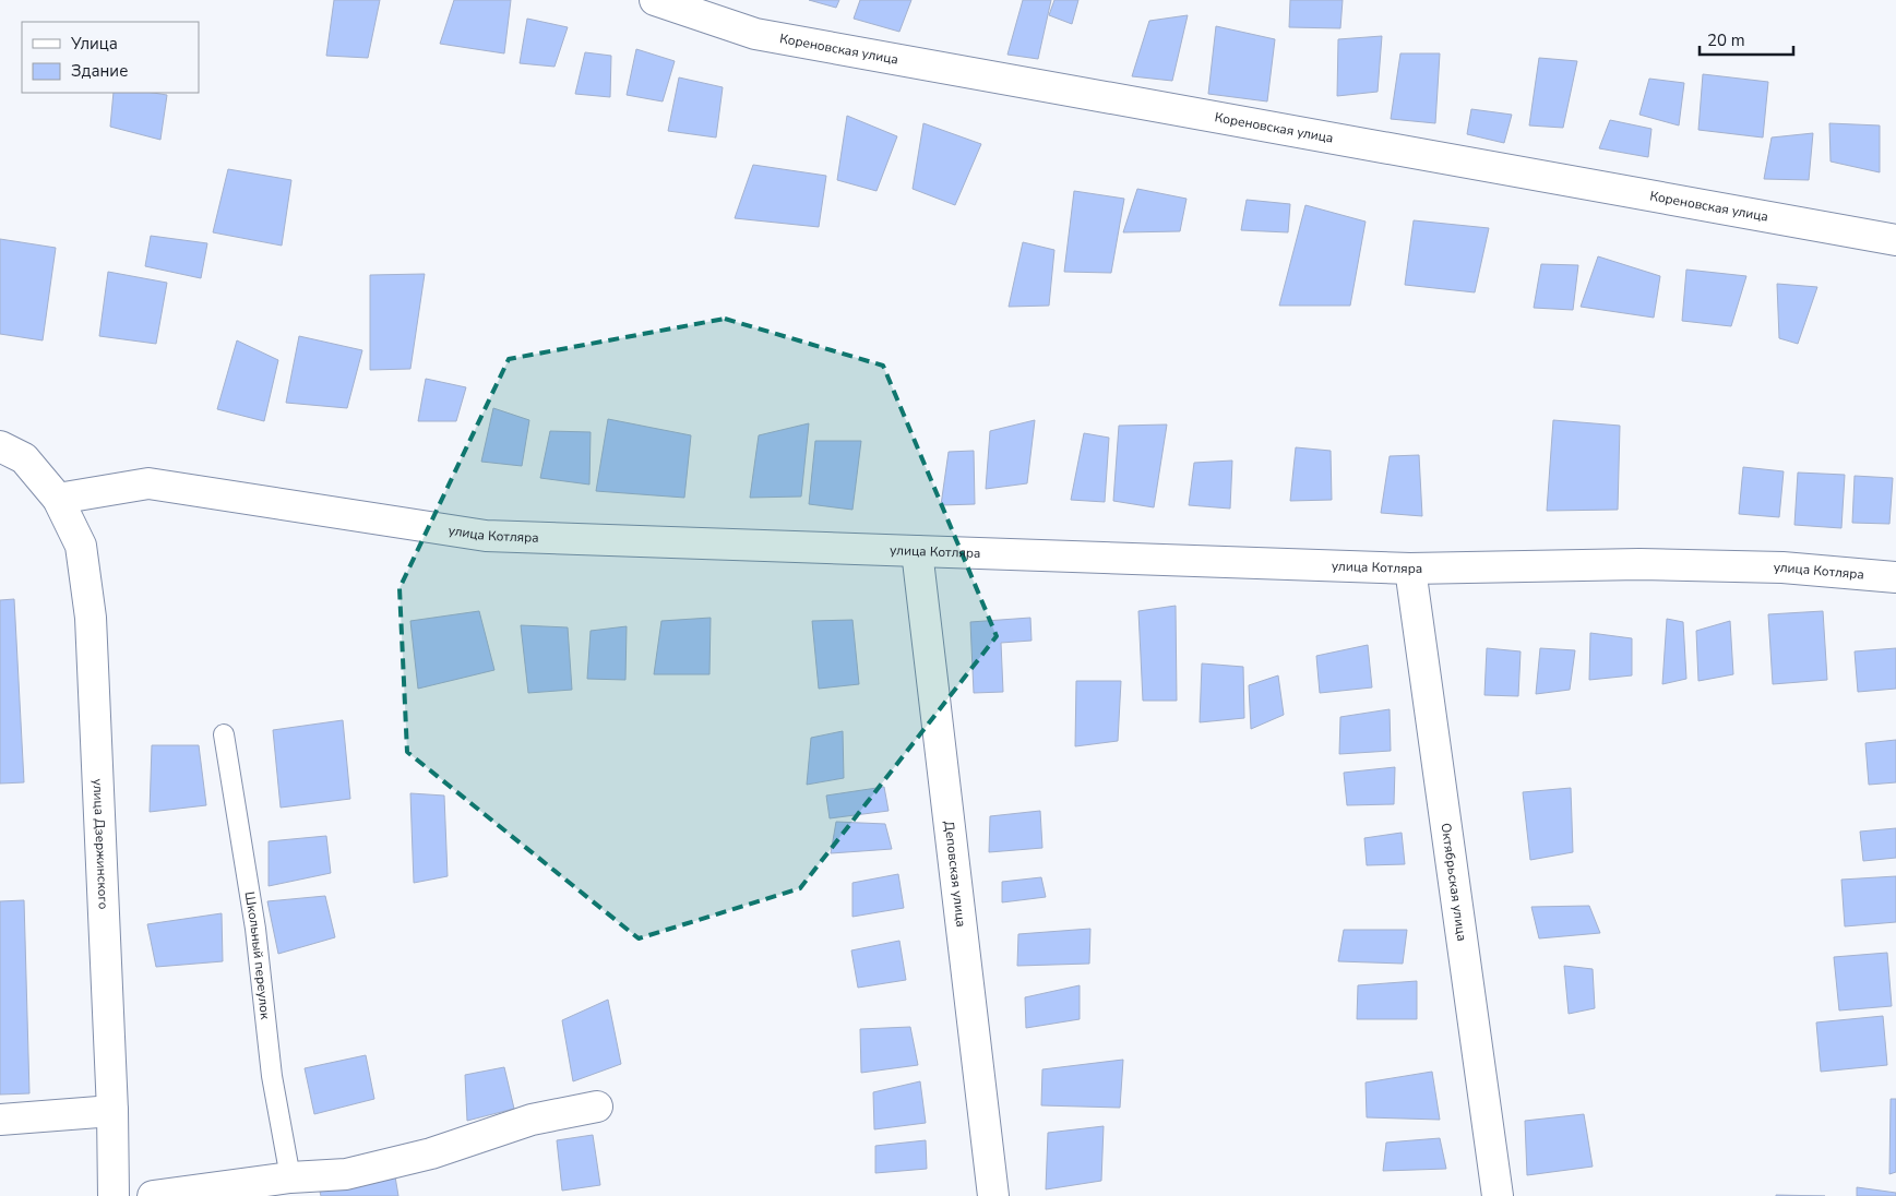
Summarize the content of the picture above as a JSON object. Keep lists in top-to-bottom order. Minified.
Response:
{"streets":{"street":["Кореновская улица","улица Котляра","улица Дзержинского","Деповская улица","Октябрьская улица"],"lane":["Школьный переулок"]},"crossings":[["улица Котляра","улица Дзержинского"],["улица Котляра","Деповская улица"],["улица Котляра","Октябрьская улица"]],"legend":["Улица","Здание"],"scale_bar":"20 m"}
